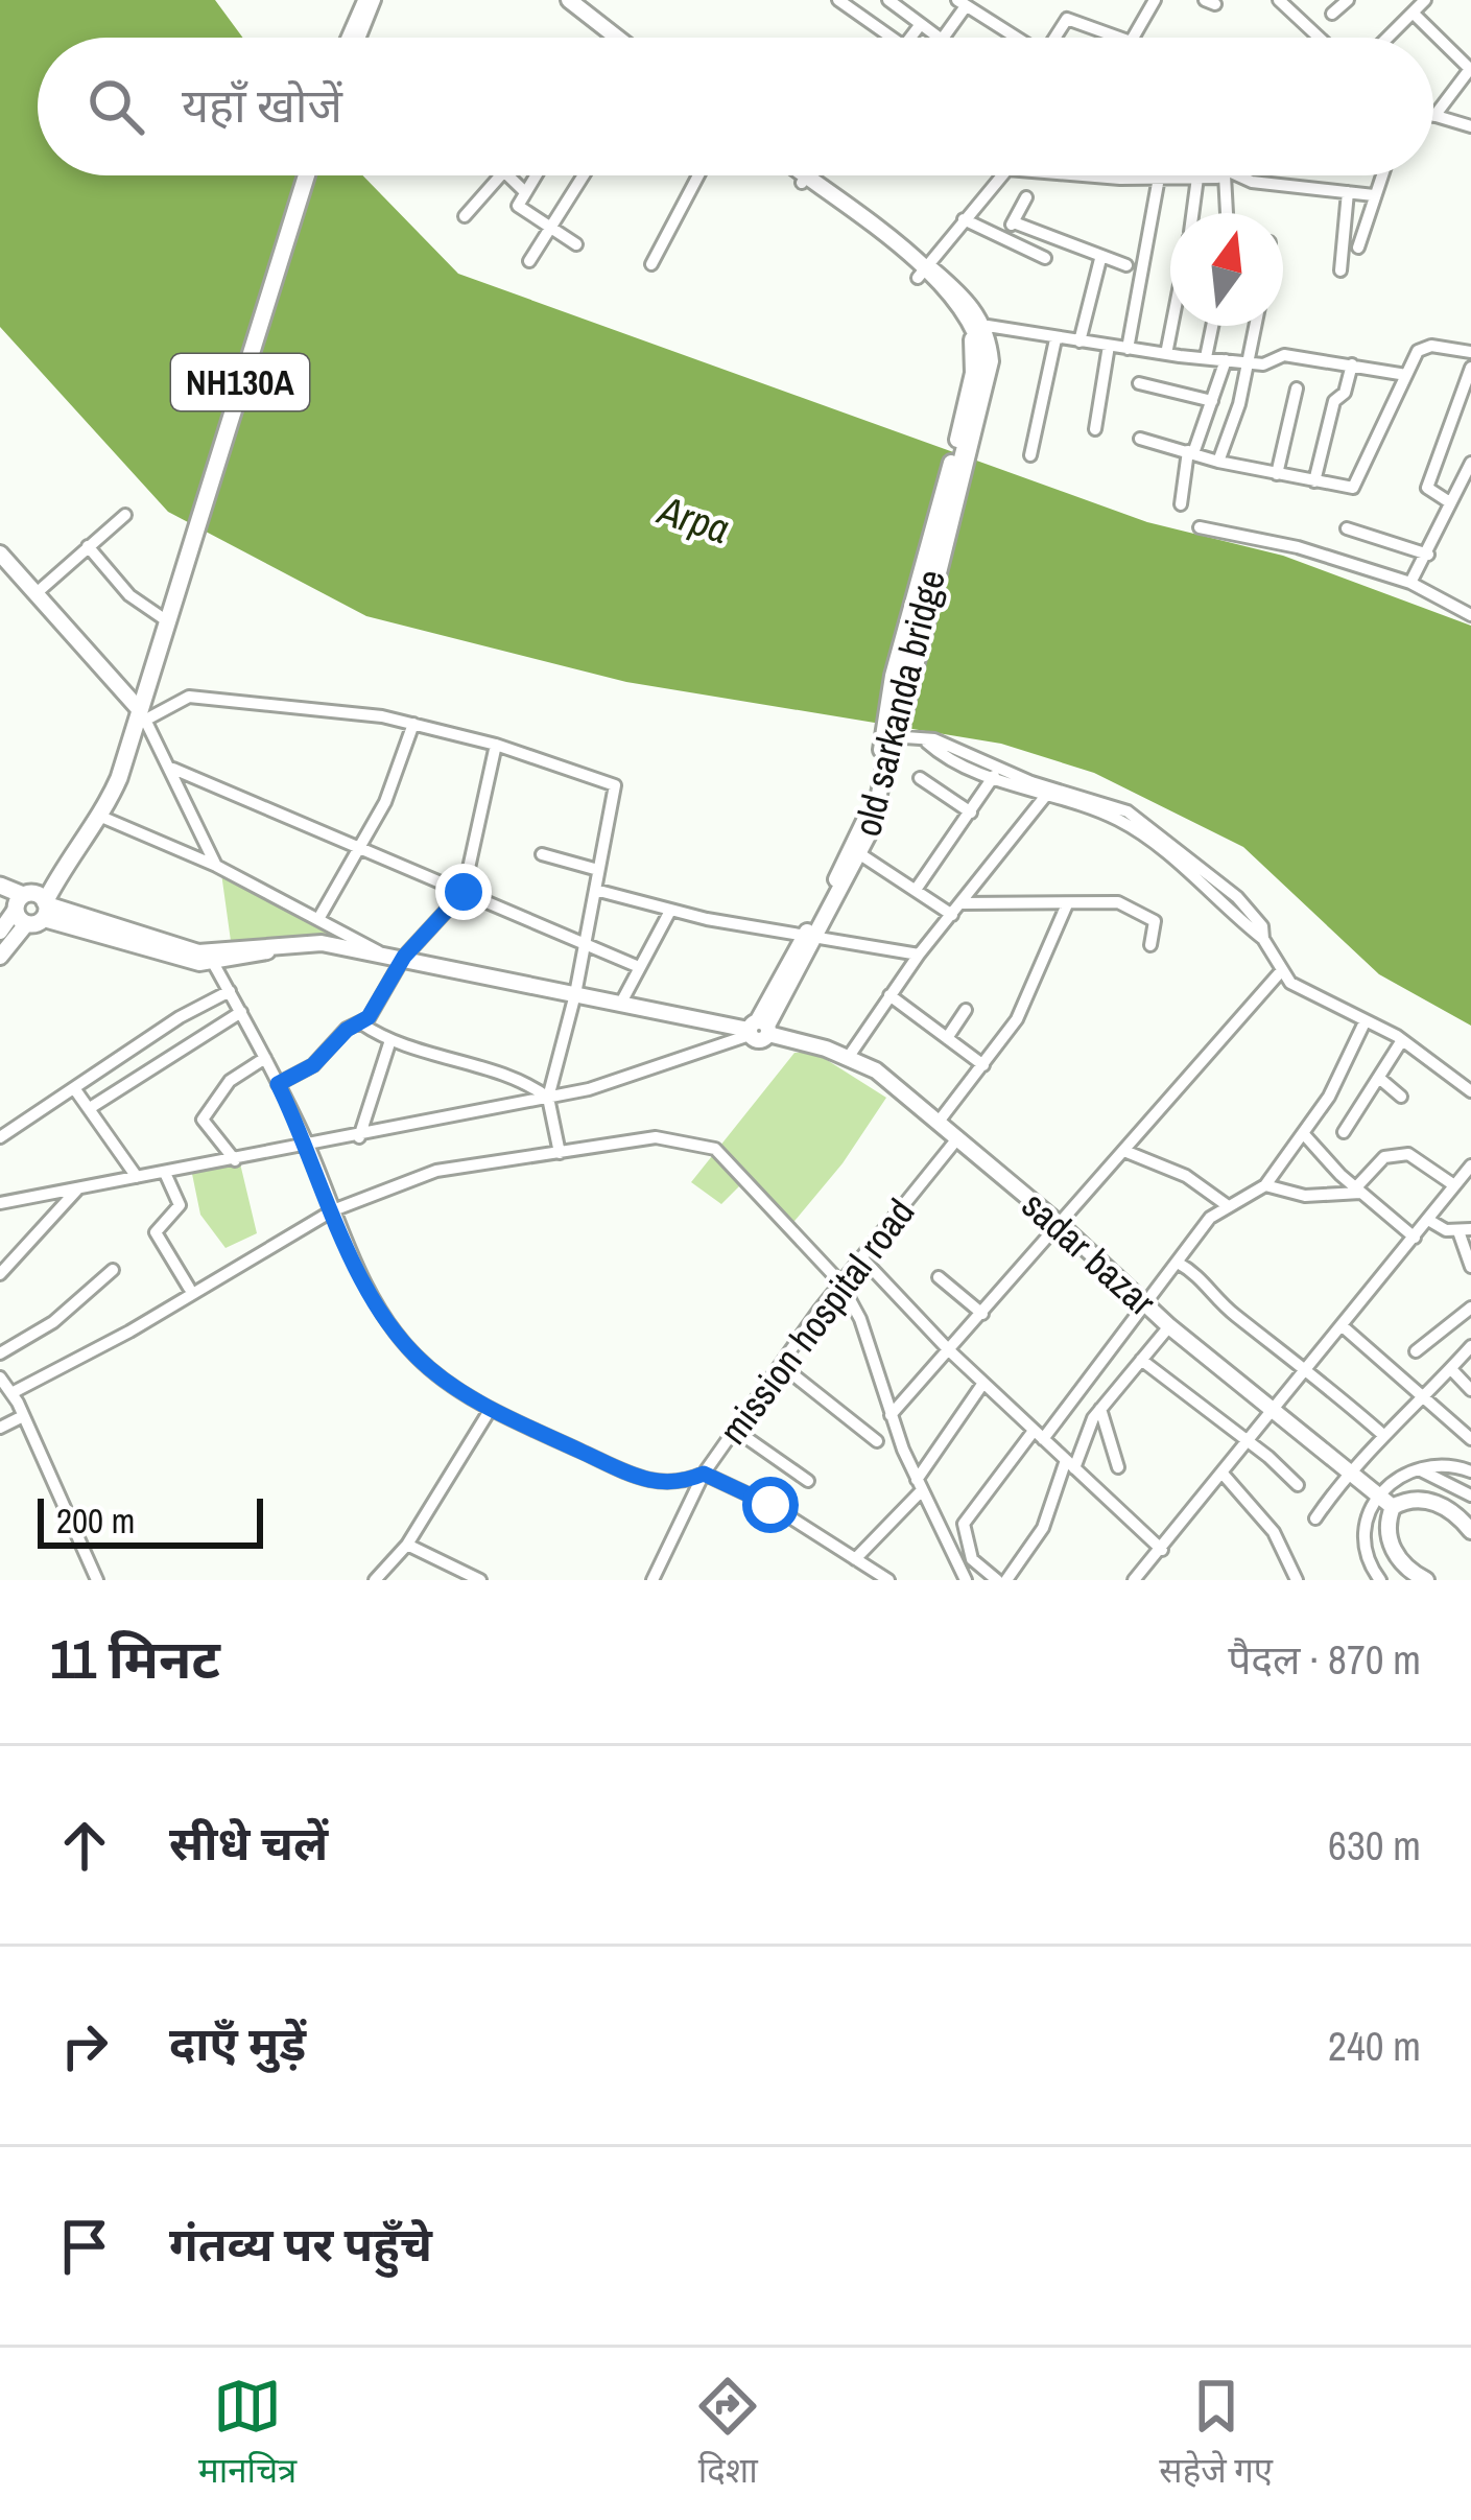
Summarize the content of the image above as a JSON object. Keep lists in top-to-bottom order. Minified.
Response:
{"streets":{"highway":["NH130A"],"main road":["old sarkanda bridge","sadar bazar"],"street":["mission hospital road"]},"crossings":[["old sarkanda bridge","sadar bazar"],["sadar bazar","mission hospital road"]],"water":["Arpa"],"scale_bar":"200 m","north":"top","page":{"search":"यहाँ खोजें","scale":"200 m","heading":["11 मिनट","पैदल · 870 m"],"list":[["सीधे चलें","630 m"],["दाएँ मुड़ें","240 m"],"गंतव्य पर पहुँचे"],"nav":["मानचित्र","दिशा","सहेजे गए"]}}
